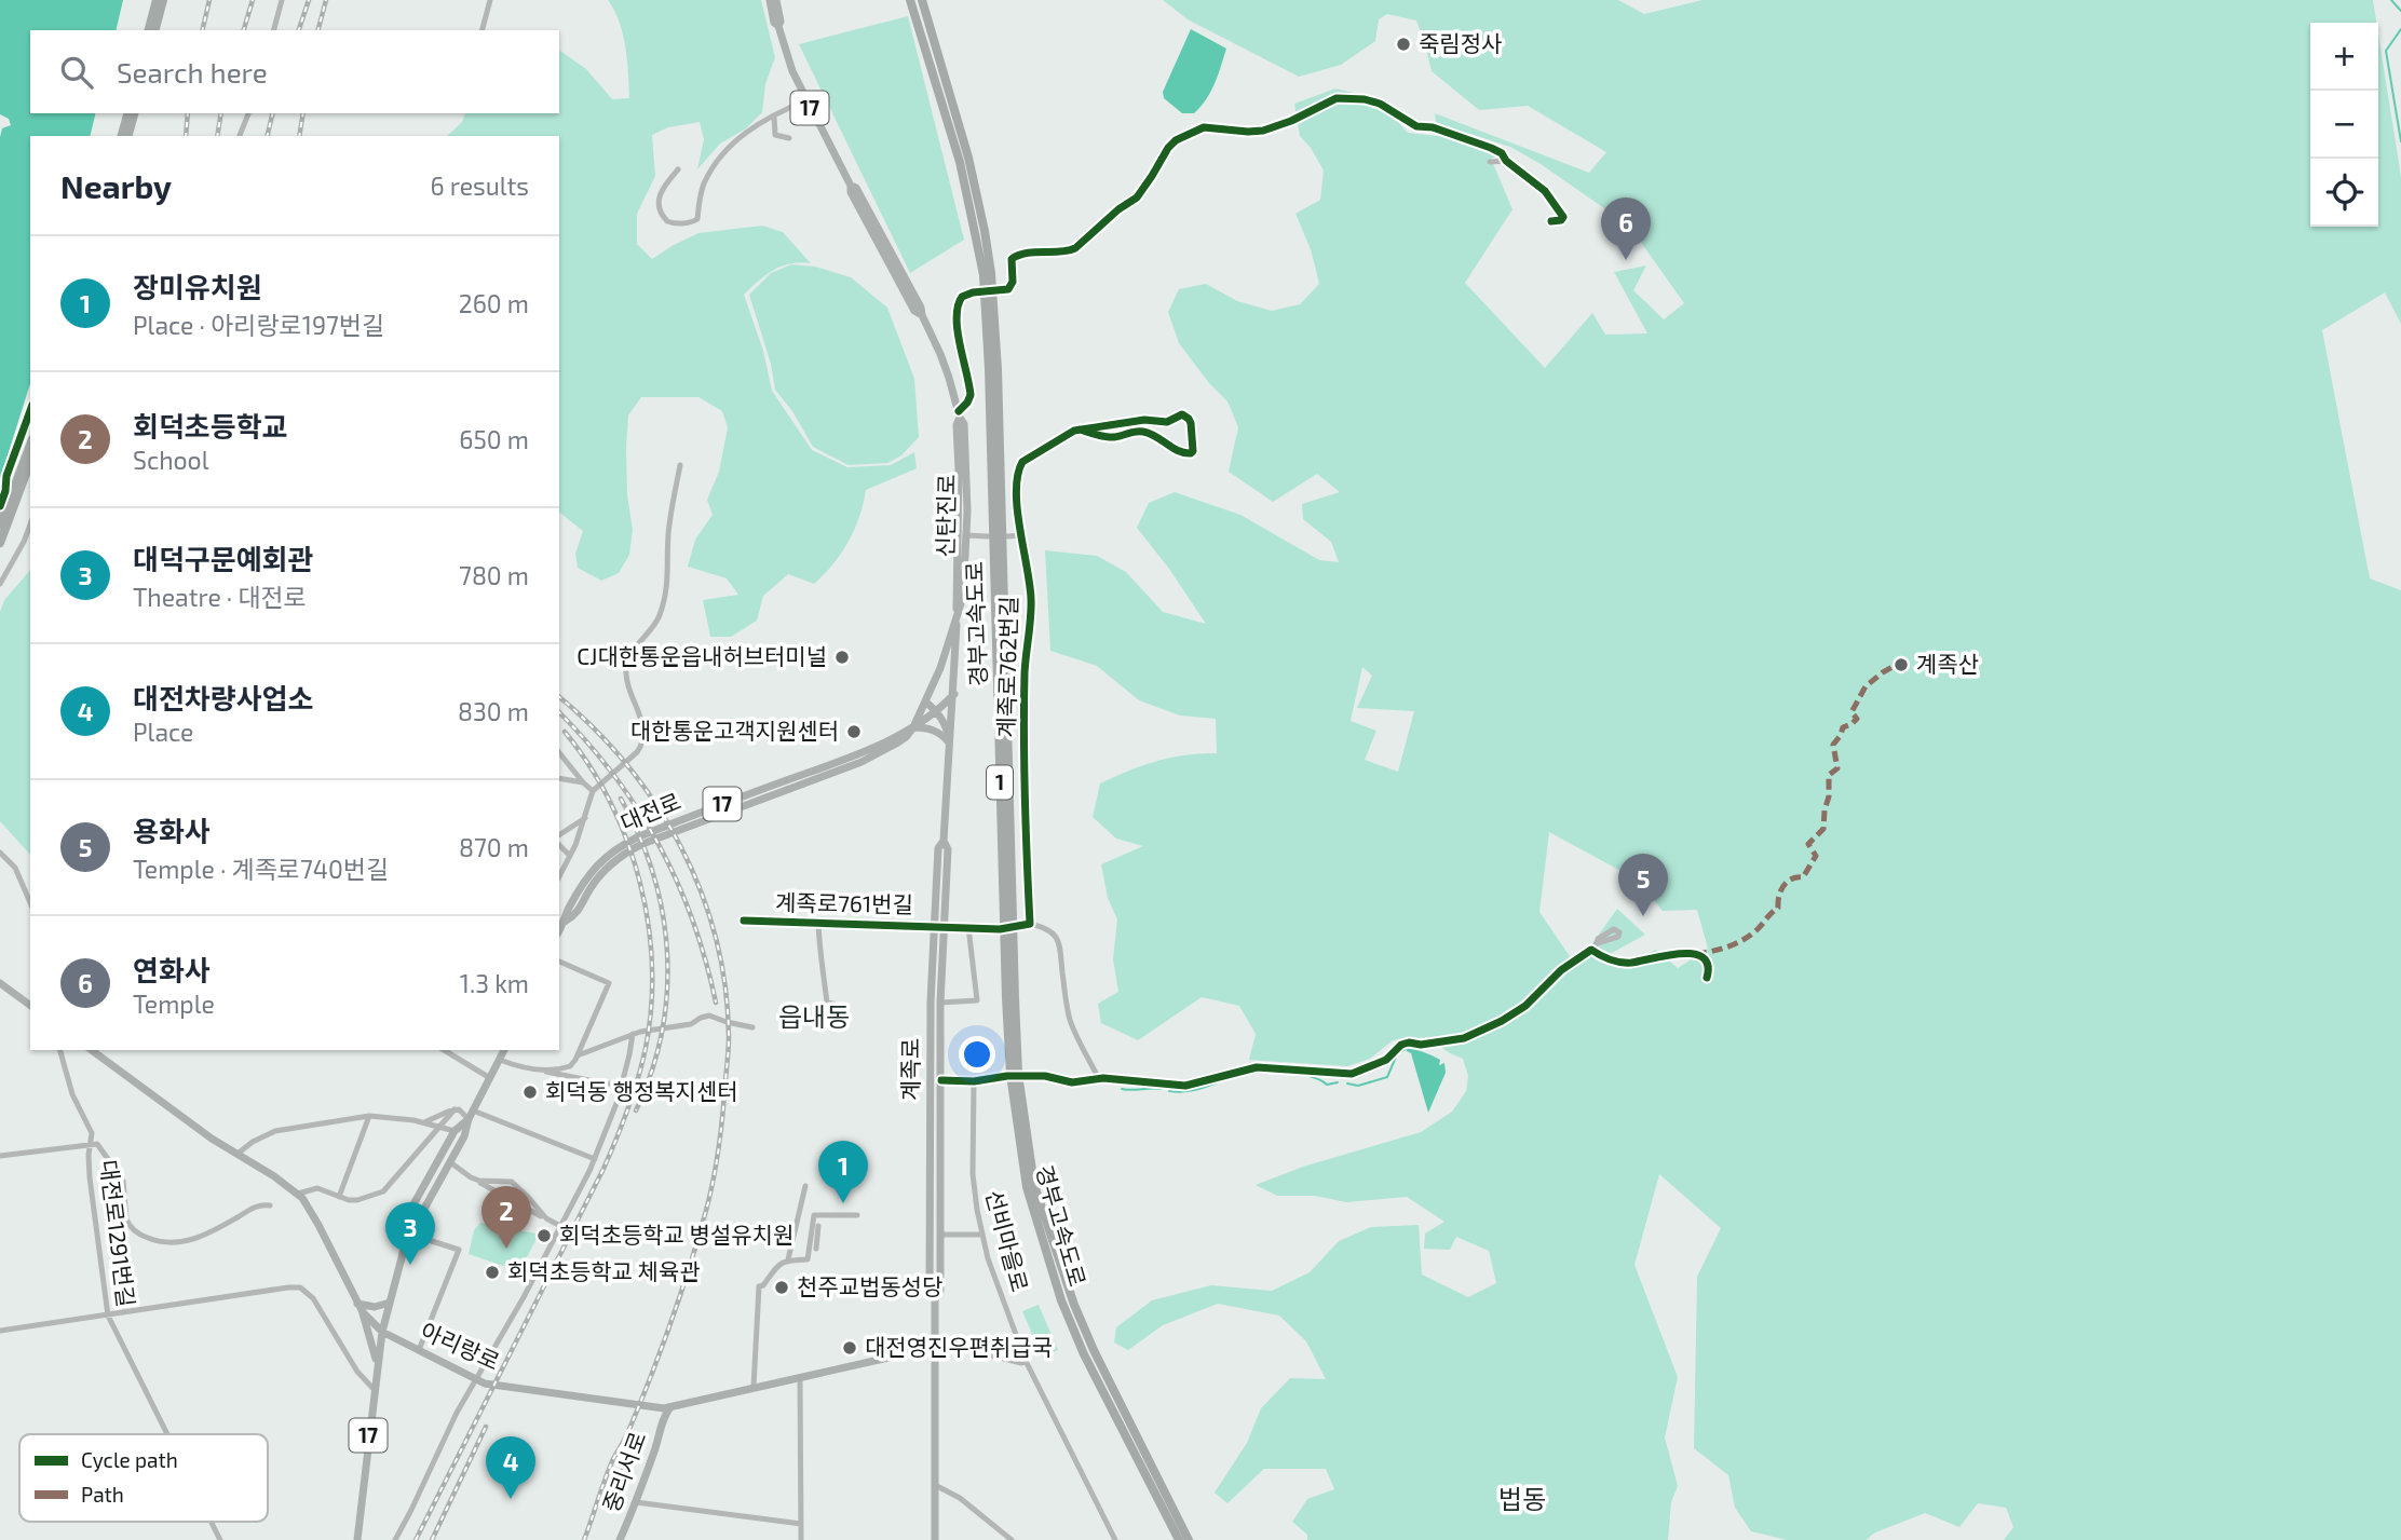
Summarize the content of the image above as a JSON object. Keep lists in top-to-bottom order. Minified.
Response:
{"streets":{"highway":["경부고속도로","1"],"main road":["17","신탄진로","대전로","계족로","아리랑로","중리서로"],"street":["계족로762번길","계족로761번길","대전로1291번길","선비마을로"]},"crossings":[["17","아리랑로"],["신탄진로","대전로"],["신탄진로","계족로"],["대전로","계족로"],["계족로761번길","계족로"],["계족로","아리랑로"],["아리랑로","중리서로"]],"districts":["읍내동","법동"],"places":["죽림정사","CJ대한통운읍내허브터미널","계족산","대한통운고객지원센터","회덕동 행정복지센터","회덕초등학교 병설유치원","회덕초등학교 체육관","천주교법동성당","대전영진우편취급국"],"legend":["Cycle path","Path"],"page":{"map_buttons":["+","−"],"search":"Search here","heading":["Nearby","6 results"],"pins":["6","5","1","2","3","4"],"list":[{"mark":"1","name":"장미유치원","note":"Place · 아리랑로197번길","value":"260 m"},{"mark":"2","name":"회덕초등학교","note":"School","value":"650 m"},{"mark":"3","name":"대덕구문예회관","note":"Theatre · 대전로","value":"780 m"},{"mark":"4","name":"대전차량사업소","note":"Place","value":"830 m"},{"mark":"5","name":"용화사","note":"Temple · 계족로740번길","value":"870 m"},{"mark":"6","name":"연화사","note":"Temple","value":"1.3 km"}]}}
